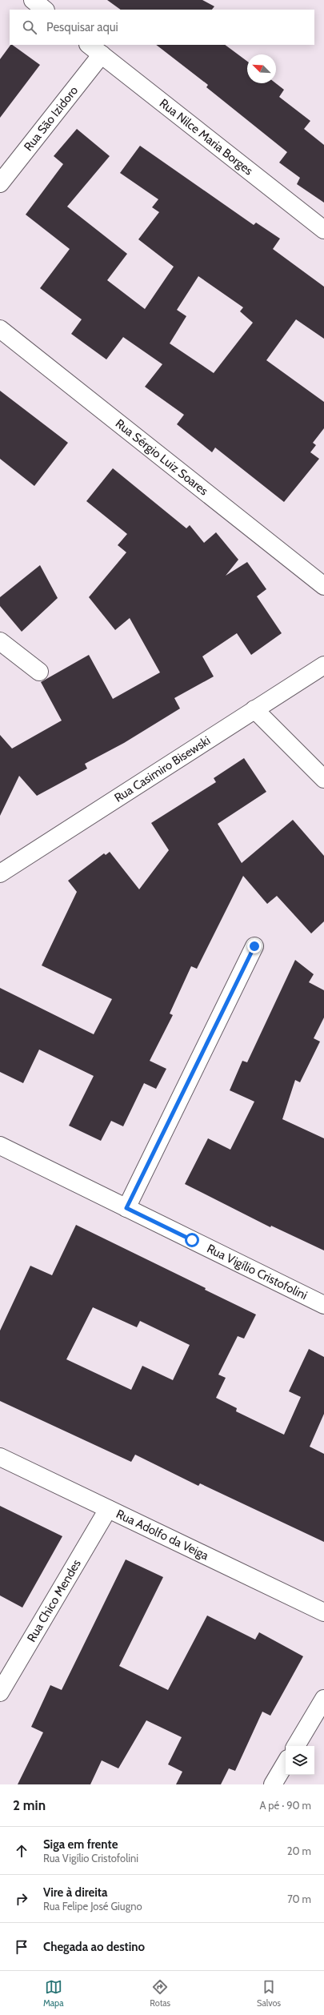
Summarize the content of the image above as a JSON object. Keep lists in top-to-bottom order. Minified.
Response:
{"streets":{"street":["Rua São Izidoro","Rua Nilce Maria Borges","Rua Sérgio Luiz Soares","Rua Casimiro Bisewski","Rua Vigílio Cristofolini","Rua Adolfo da Veiga","Rua Chico Mendes"]},"crossings":[["Rua São Izidoro","Rua Nilce Maria Borges"],["Rua Adolfo da Veiga","Rua Chico Mendes"]],"north":"top left","page":{"search":"Pesquisar aqui","heading":["2 min","A pé · 90 m"],"list":[["Siga em frente","Rua Vigílio Cristofolini","20 m"],["Vire à direita","Rua Felipe José Giugno","70 m"],"Chegada ao destino"],"nav":["Mapa","Rotas","Salvos"]}}
